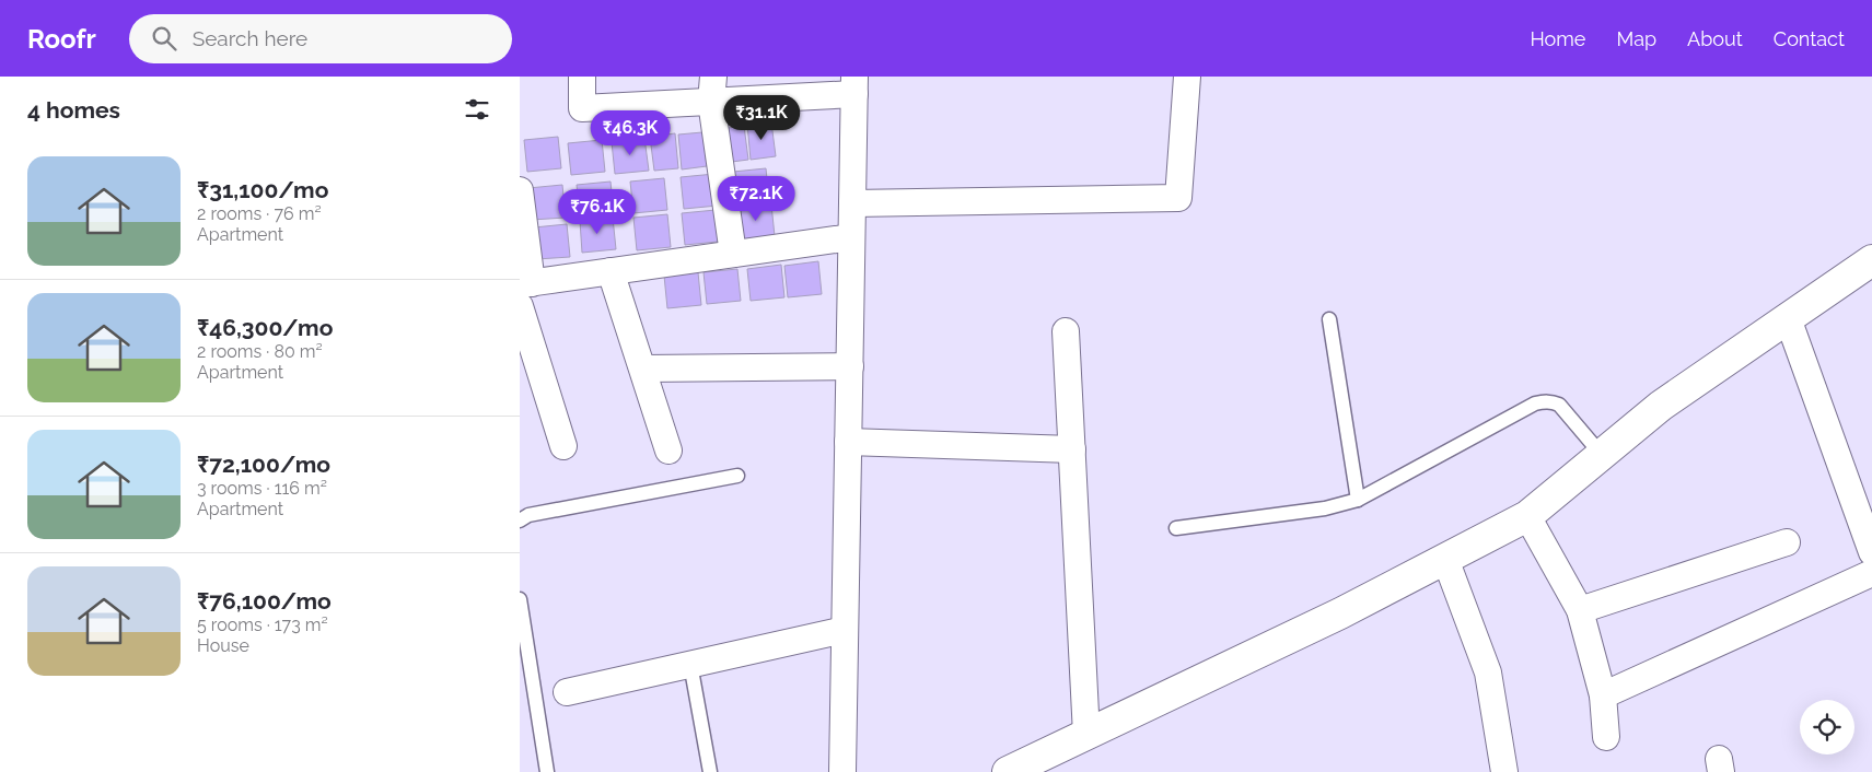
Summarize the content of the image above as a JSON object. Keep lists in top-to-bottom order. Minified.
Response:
{"page":{"header":"Roofr","search":"Search here","nav":["Home","Map","About","Contact"],"heading":"4 homes","price":["₹31.1K","₹46.3K","₹72.1K","₹76.1K"],"list":[{"name":"₹31,100/mo","note":"2 rooms · 76 m² · Apartment"},{"name":"₹46,300/mo","note":"2 rooms · 80 m² · Apartment"},{"name":"₹72,100/mo","note":"3 rooms · 116 m² · Apartment"},{"name":"₹76,100/mo","note":"5 rooms · 173 m² · House"}]}}
